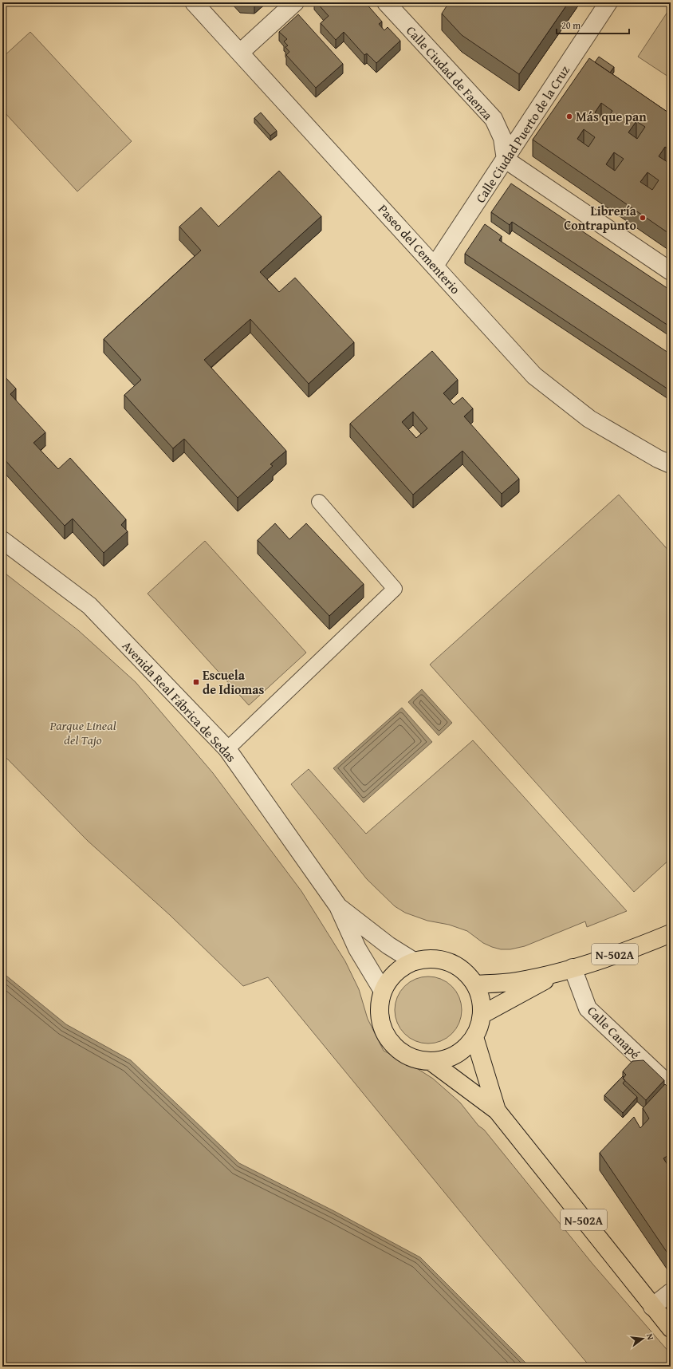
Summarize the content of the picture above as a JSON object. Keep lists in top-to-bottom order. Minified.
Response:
{"streets":{"main road":["N-502A"],"street":["Calle Ciudad de Faenza","Calle Ciudad Puerto de la Cruz","Paseo del Cementerio","Avenida Real Fábrica de Sedas","Calle Canapé"]},"crossings":[["Calle Ciudad de Faenza","Calle Ciudad Puerto de la Cruz"],["Calle Ciudad Puerto de la Cruz","Paseo del Cementerio"],["Avenida Real Fábrica de Sedas","N-502A"],["N-502A","Calle Canapé"]],"parks":["Parque Lineal del Tajo"],"places":{"other":["Más que pan","Librería Contrapunto"],"transit":["Escuela de Idiomas"]},"scale_bar":"20 m","north":"right"}
